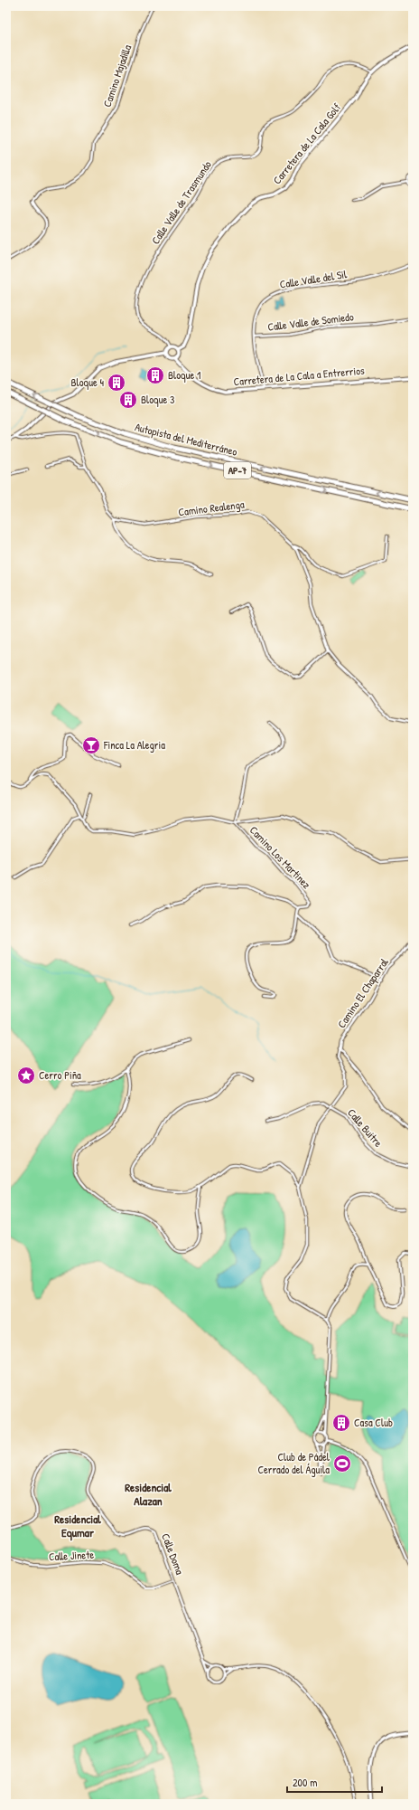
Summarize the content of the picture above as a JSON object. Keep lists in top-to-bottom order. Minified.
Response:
{"streets":{"highway":["Autopista del Mediterráneo","AP-7"],"street":["Camino Majadilla","Carretera de La Cala Golf","Calle Valle de Trasmundo","Calle Valle del Sil","Calle Valle de Somiedo","Carretera de La Cala a Entrerrios","Camino Realenga","Camino Los Martinez","Camino El Chaparral","Calle Buitre","Calle Doma","Calle Jinete"]},"crossings":[["Carretera de La Cala Golf","Calle Valle de Trasmundo"],["Carretera de La Cala Golf","Carretera de La Cala a Entrerrios"],["Calle Valle de Trasmundo","Carretera de La Cala a Entrerrios"],["Calle Valle del Sil","Calle Valle de Somiedo"],["Calle Valle del Sil","Carretera de La Cala a Entrerrios"],["Camino El Chaparral","Calle Buitre"],["Calle Doma","Calle Jinete"]],"districts":["Residencial Alazan","Residencial Equmar"],"places":{"building":["Bloque 1","Bloque 4","Bloque 3","Casa Club"],"bar":["Finca La Alegria"],"place":["Cerro Piña"],"sports":["Club de Pádel Cerrado del Águila"]},"scale_bar":"200 m"}
